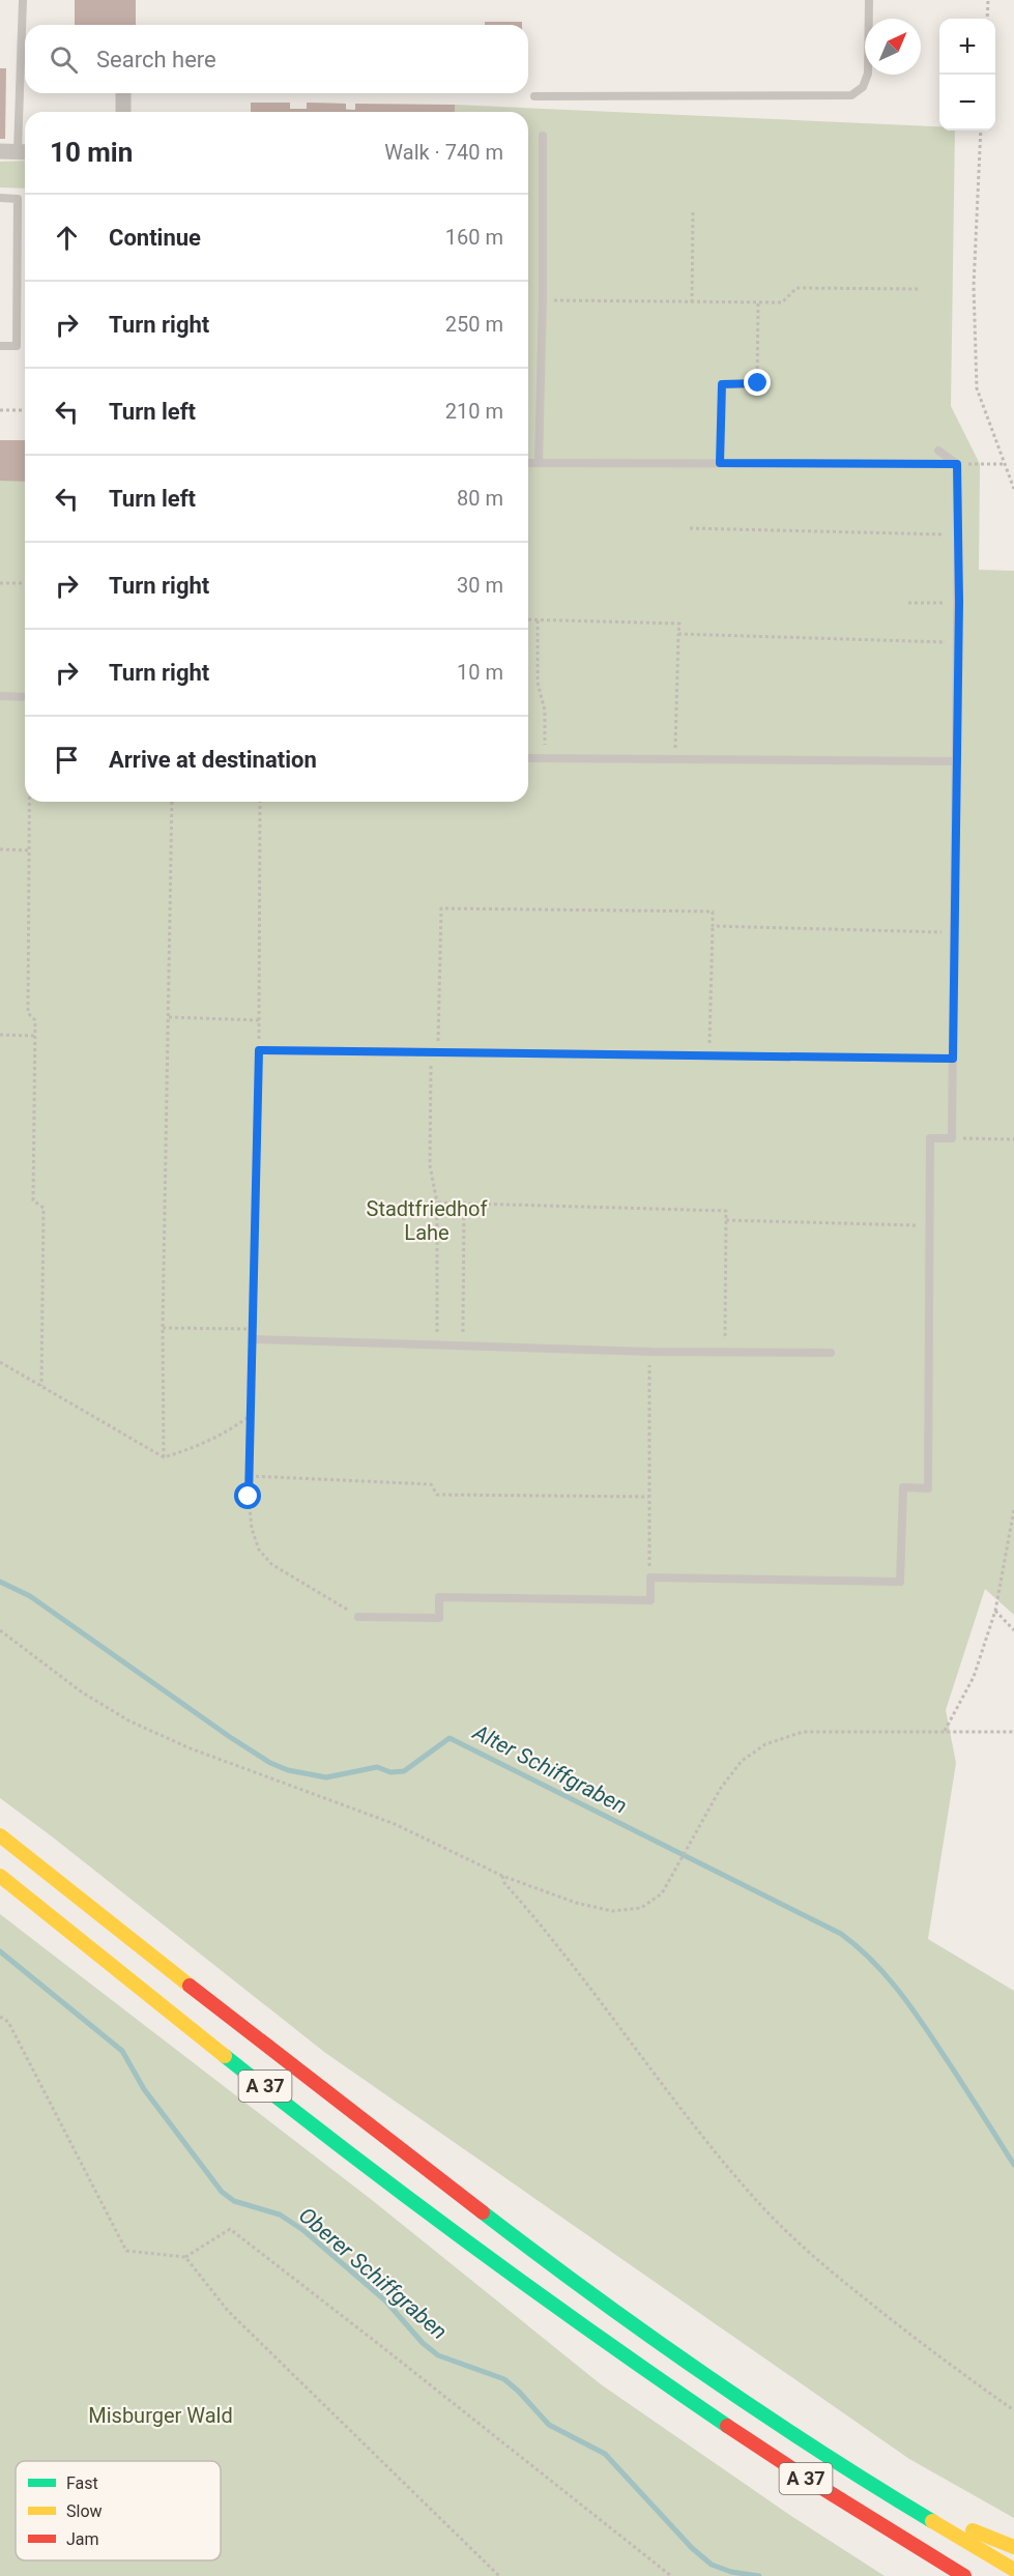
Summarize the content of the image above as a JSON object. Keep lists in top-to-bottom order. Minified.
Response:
{"streets":{"highway":["A 37"]},"water":["Alter Schiffgraben","Oberer Schiffgraben"],"parks":["Stadtfriedhof Lahe","Misburger Wald"],"legend":["Fast","Slow","Jam"],"north":"top right","page":{"map_buttons":["+","−"],"search":"Search here","heading":["10 min","Walk · 740 m"],"list":[["Continue","160 m"],["Turn right","250 m"],["Turn left","210 m"],["Turn left","80 m"],["Turn right","30 m"],["Turn right","10 m"],"Arrive at destination"]}}
